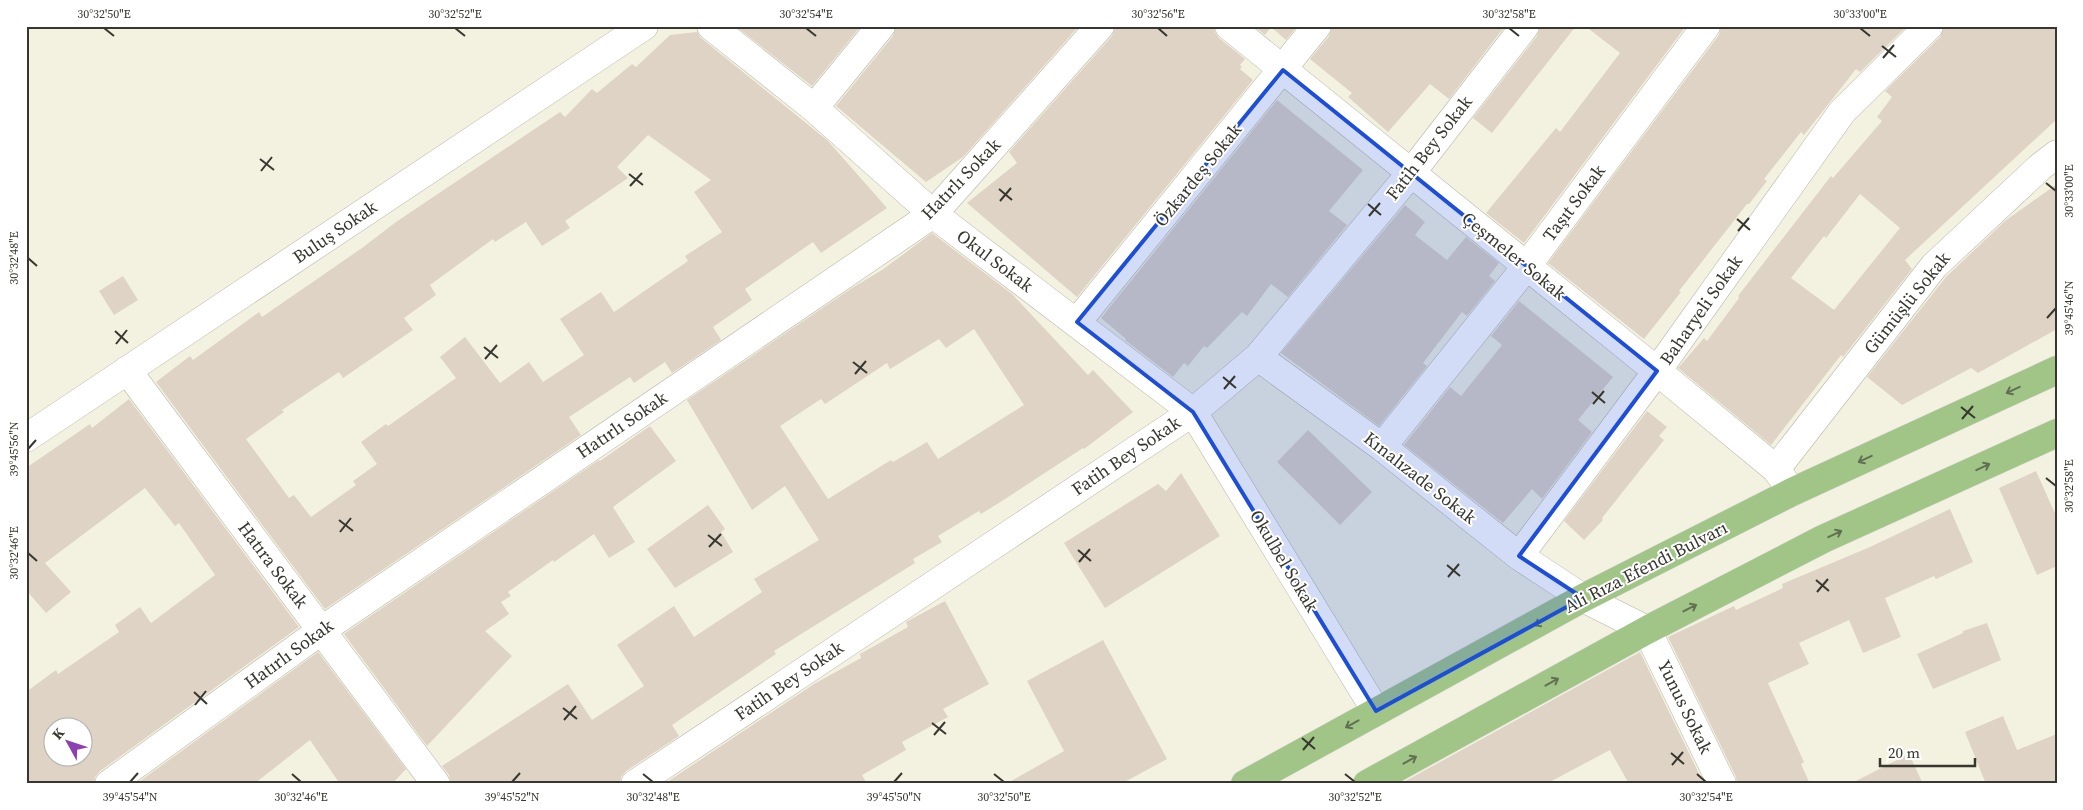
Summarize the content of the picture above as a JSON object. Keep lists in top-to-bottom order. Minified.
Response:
{"streets":{"main road":["Ali Rıza Efendi Bulvarı"],"street":["Fatih Bey Sokak","Özkardeş Sokak","Hatırlı Sokak","Taşıt Sokak","Buluş Sokak","Çeşmeler Sokak","Okul Sokak","Gümüşlü Sokak","Baharyeli Sokak","Kınalızade Sokak","Okulbel Sokak","Hatıra Sokak","Yunus Sokak"]},"crossings":[["Fatih Bey Sokak","Çeşmeler Sokak"],["Fatih Bey Sokak","Okul Sokak"],["Fatih Bey Sokak","Kınalızade Sokak"],["Fatih Bey Sokak","Okulbel Sokak"],["Özkardeş Sokak","Çeşmeler Sokak"],["Özkardeş Sokak","Okul Sokak"],["Hatırlı Sokak","Okul Sokak"],["Hatırlı Sokak","Hatıra Sokak"],["Taşıt Sokak","Çeşmeler Sokak"],["Taşıt Sokak","Kınalızade Sokak"],["Buluş Sokak","Hatıra Sokak"],["Çeşmeler Sokak","Gümüşlü Sokak"],["Çeşmeler Sokak","Baharyeli Sokak"],["Çeşmeler Sokak","Ali Rıza Efendi Bulvarı"],["Okul Sokak","Okulbel Sokak"],["Baharyeli Sokak","Kınalızade Sokak"],["Kınalızade Sokak","Ali Rıza Efendi Bulvarı"],["Kınalızade Sokak","Yunus Sokak"],["Okulbel Sokak","Ali Rıza Efendi Bulvarı"]],"scale_bar":"20 m","north":"top left","coordinates":["30°32'50\"E","30°32'52\"E","30°32'54\"E","30°32'56\"E","30°32'58\"E","30°33'00\"E","30°32'48\"E","39°45'46\"N","39°45'56\"N","30°32'46\"E","39°45'54\"N","39°45'52\"N","39°45'50\"N"]}
